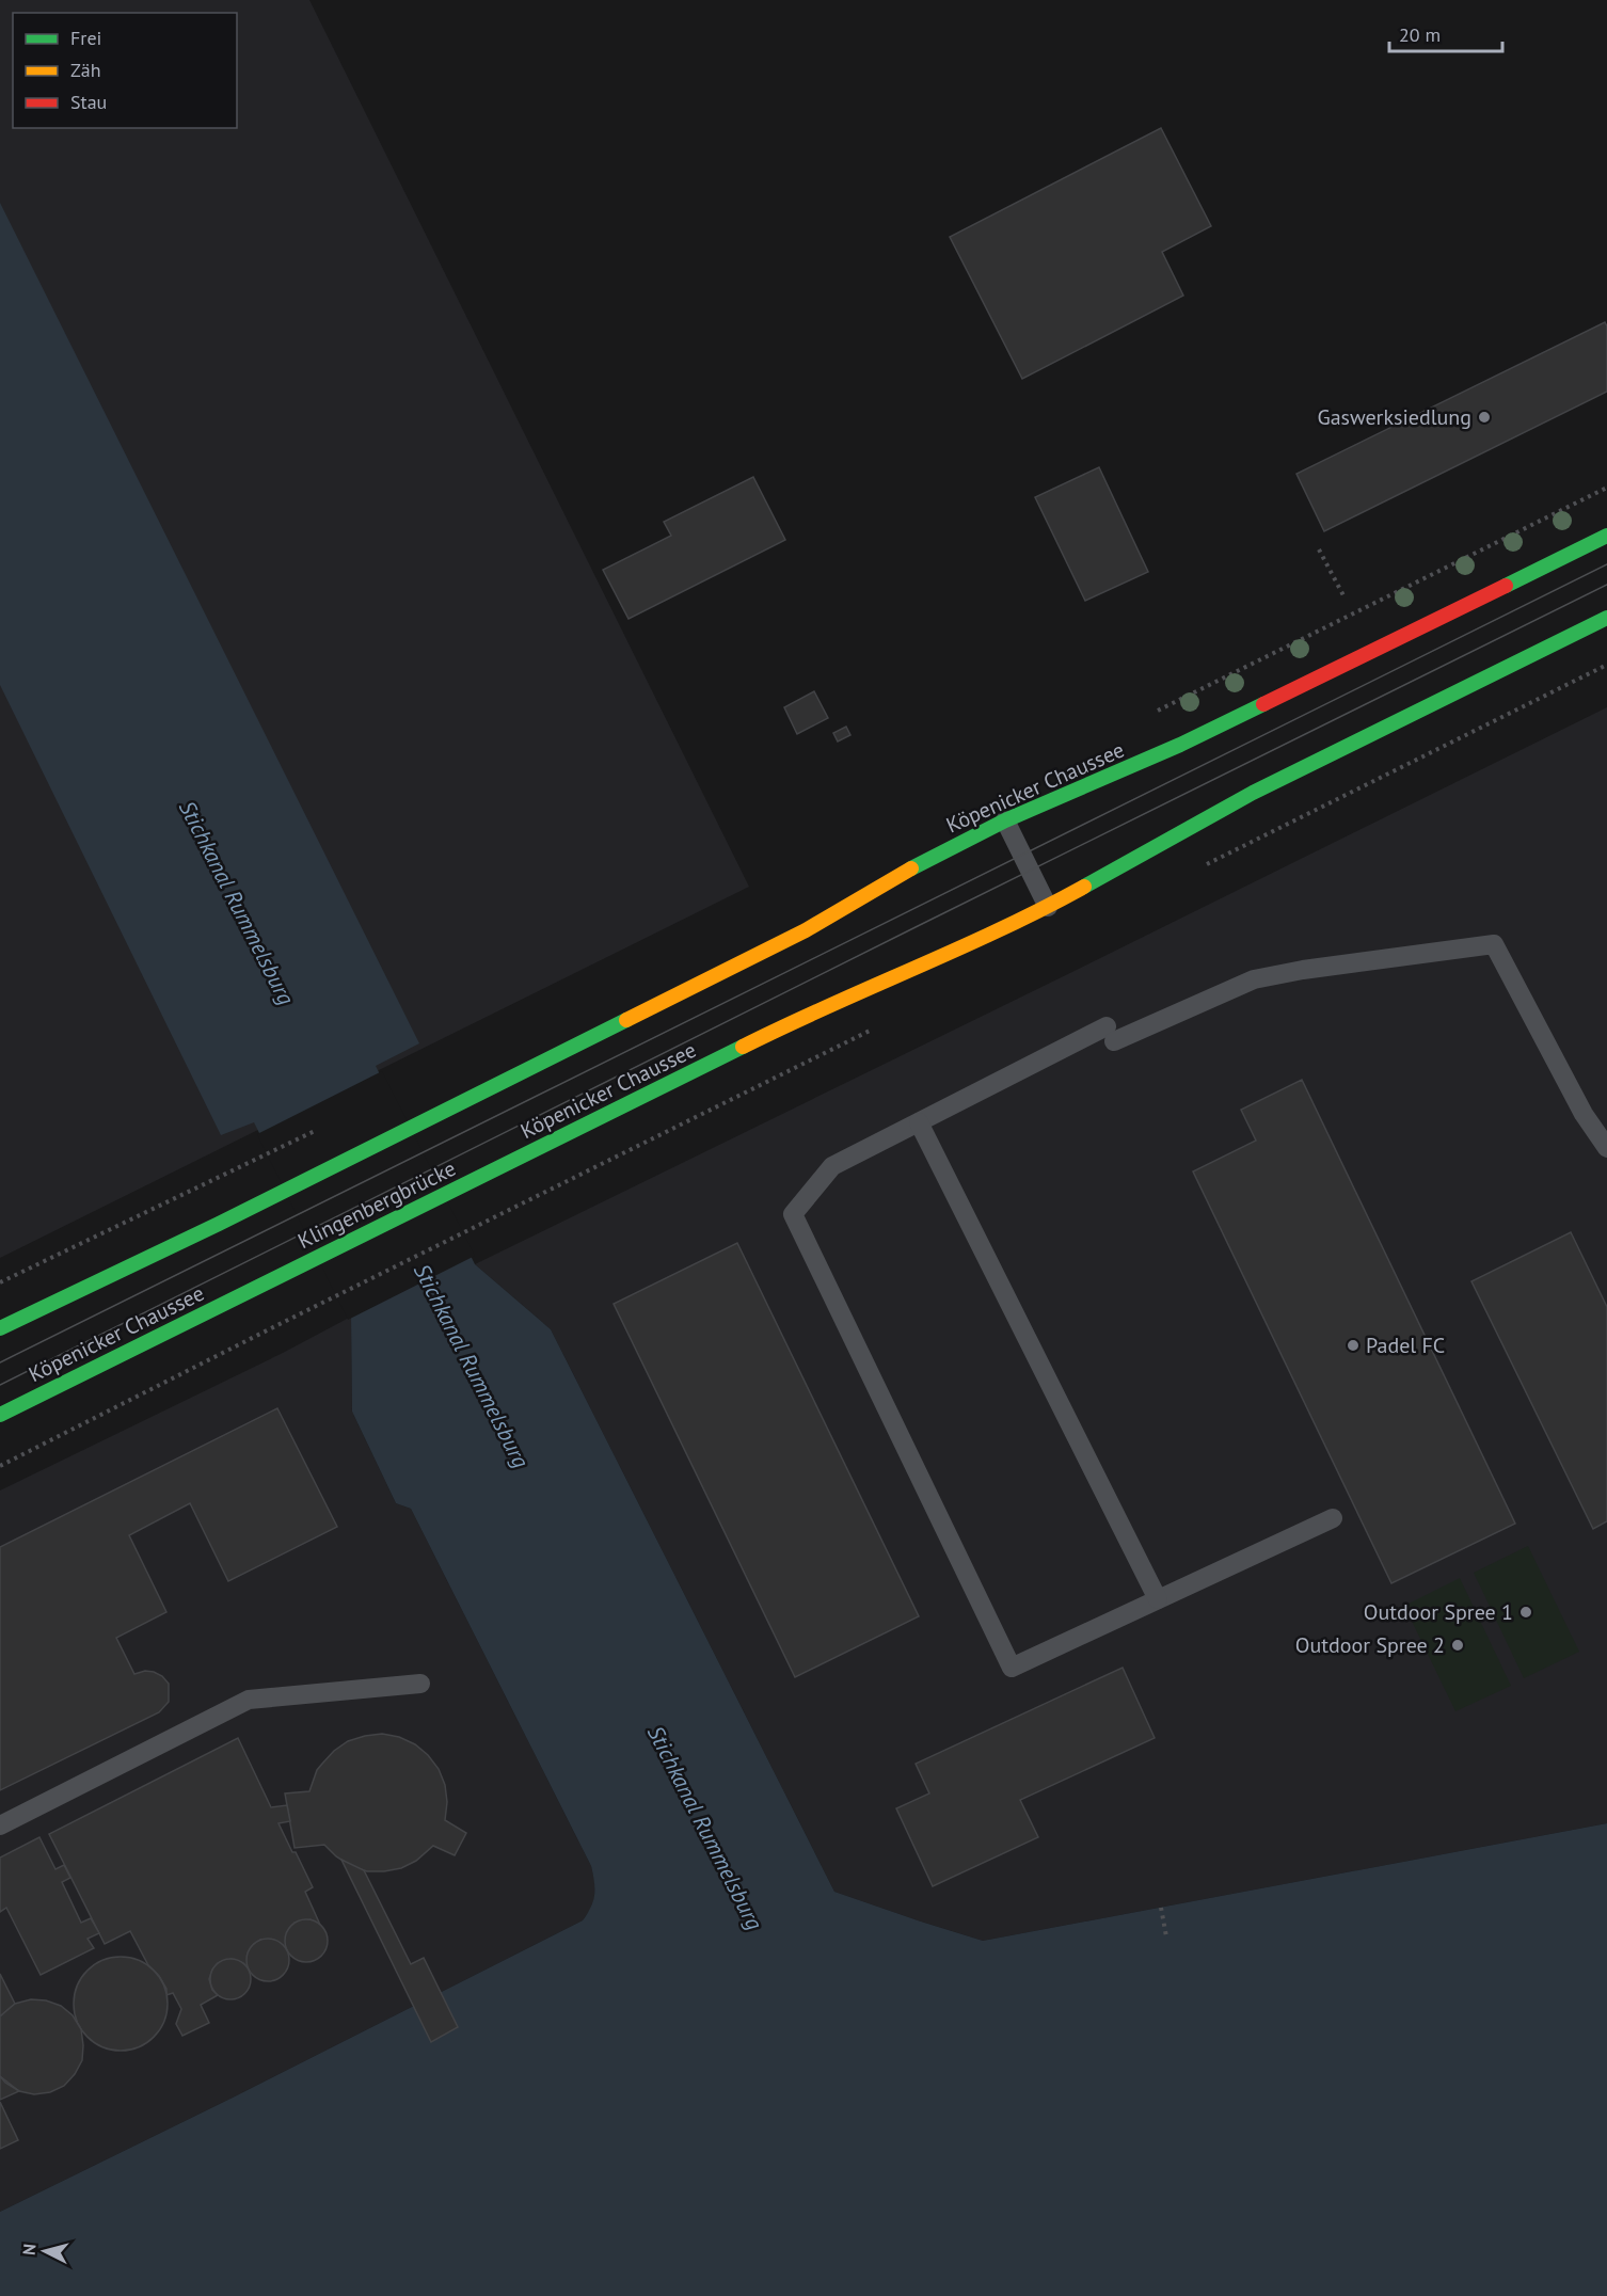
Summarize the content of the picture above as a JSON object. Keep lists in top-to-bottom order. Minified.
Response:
{"streets":{"main road":["Köpenicker Chaussee","Klingenbergbrücke"]},"crossings":[["Köpenicker Chaussee","Klingenbergbrücke"]],"water":["Stichkanal Rummelsburg"],"places":["Gaswerksiedlung","Padel FC","Outdoor Spree 1","Outdoor Spree 2"],"legend":["Frei","Zäh","Stau"],"scale_bar":"20 m","north":"left"}
